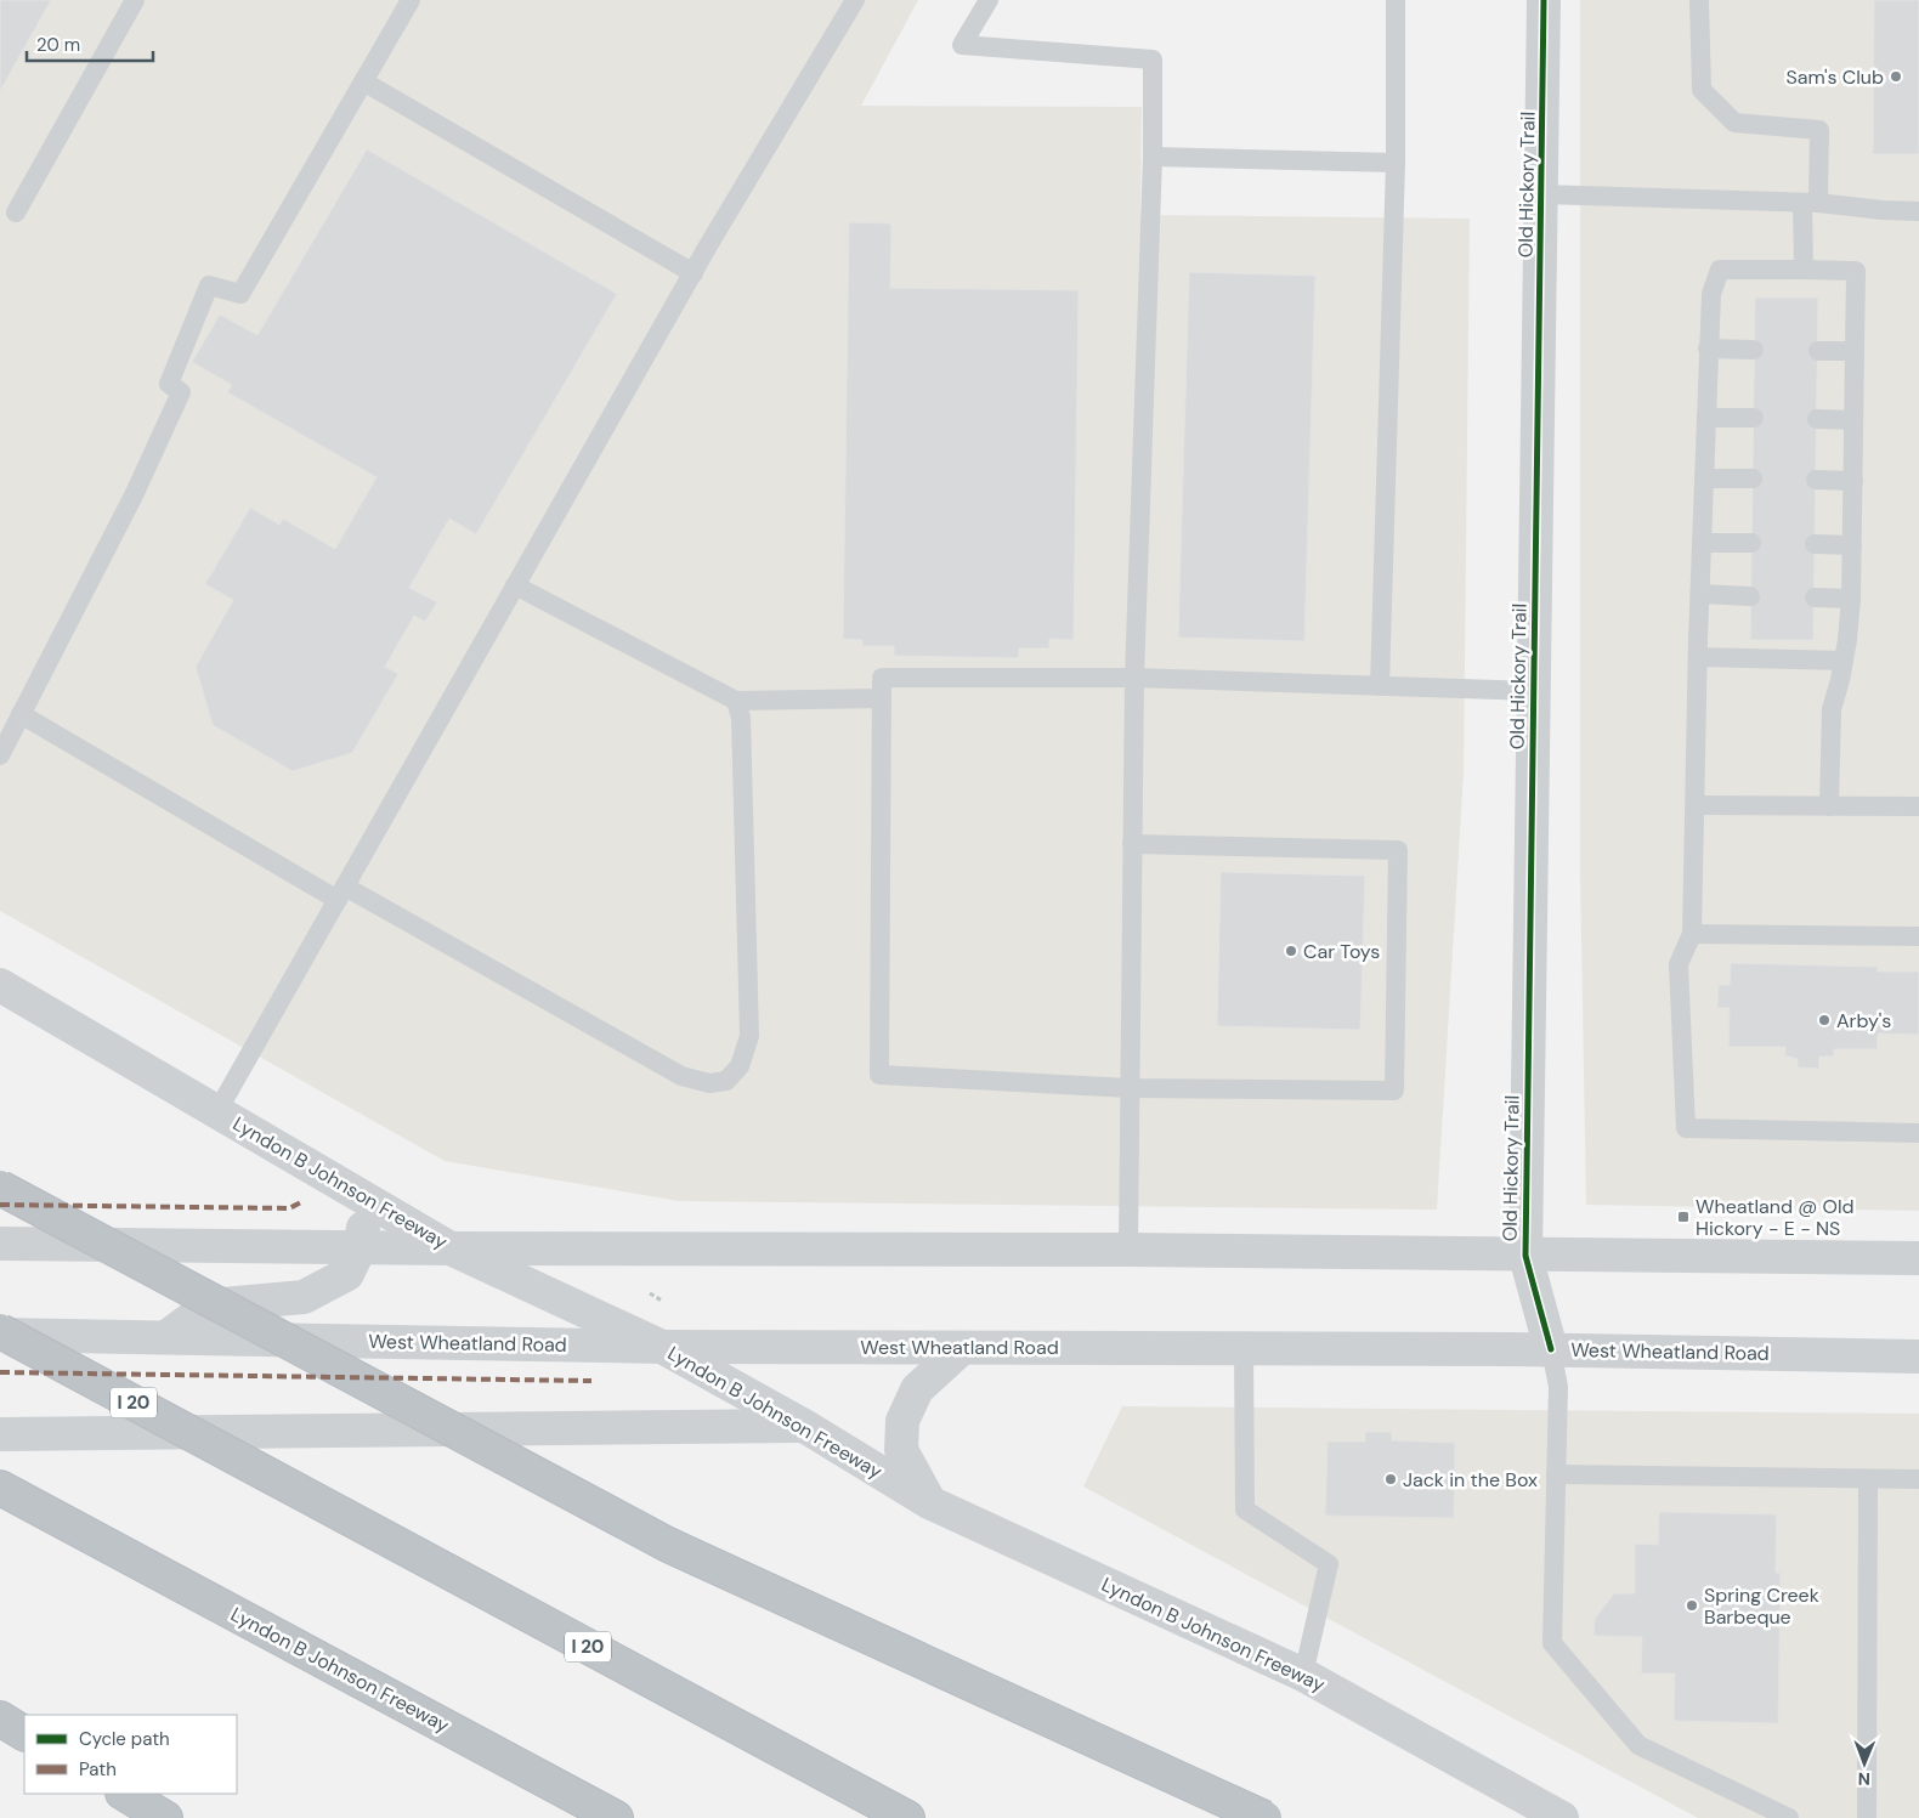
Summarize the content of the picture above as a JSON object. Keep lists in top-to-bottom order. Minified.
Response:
{"streets":{"highway":["Lyndon B Johnson Freeway","I 20"],"main road":["West Wheatland Road"],"street":["Old Hickory Trail"]},"crossings":[["Old Hickory Trail","West Wheatland Road"],["Lyndon B Johnson Freeway","West Wheatland Road"],["West Wheatland Road","I 20"]],"places":{"other":["Sam's Club","Car Toys","Arby's","Jack in the Box","Spring Creek Barbeque"],"transit":["Wheatland @ Old Hickory - E - NS"]},"legend":["Cycle path","Path"],"scale_bar":"20 m","north":"bottom"}
